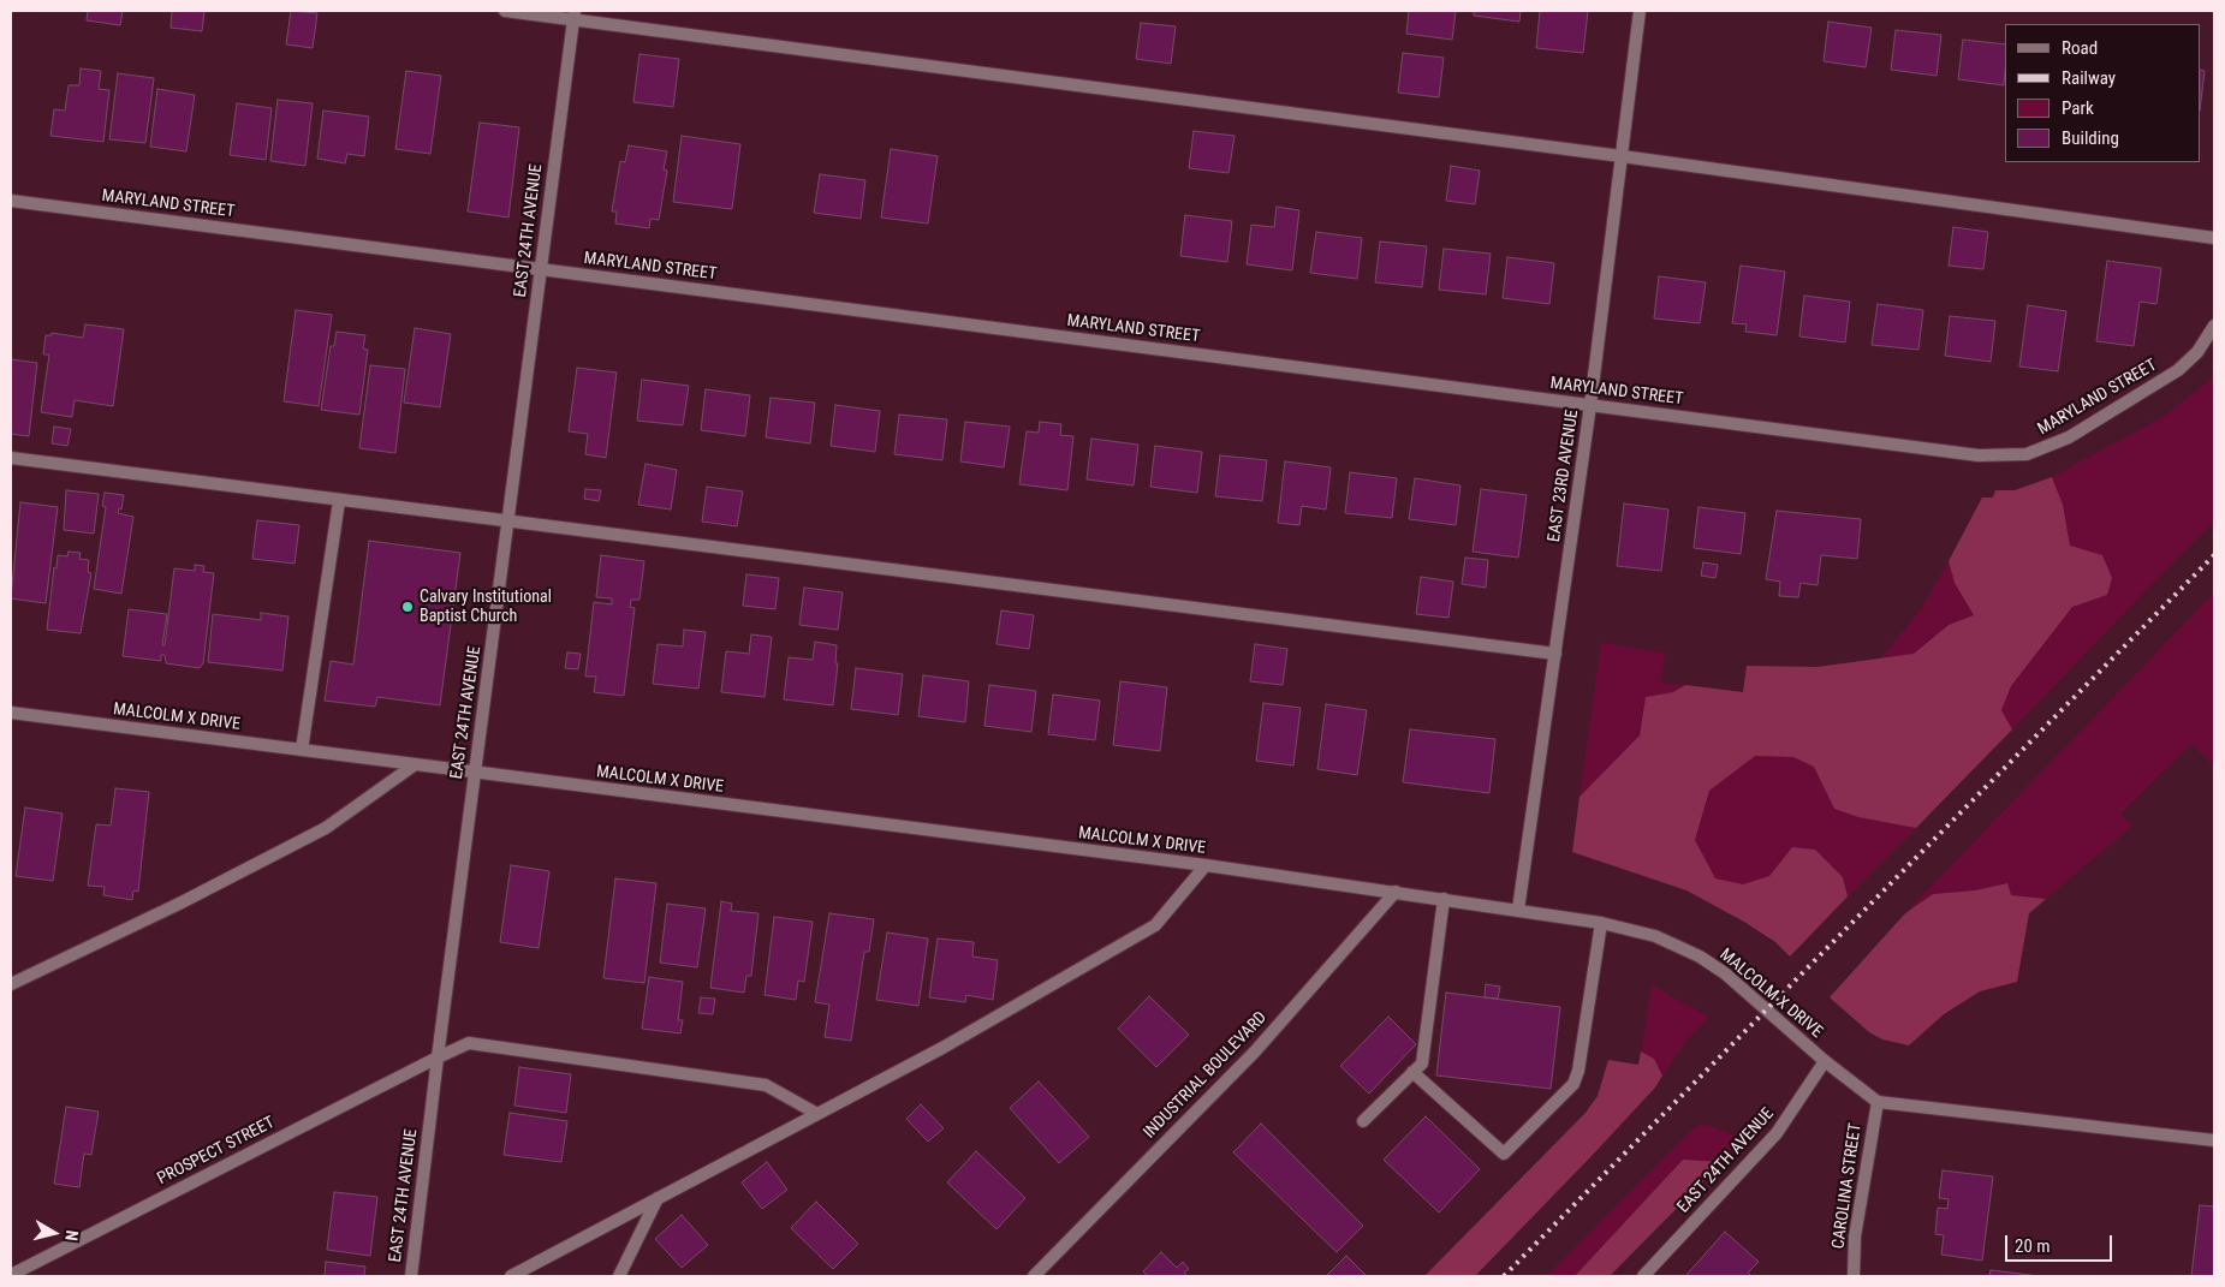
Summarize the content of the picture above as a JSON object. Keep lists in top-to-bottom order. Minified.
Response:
{"streets":{"street":["MARYLAND STREET","EAST 24TH AVENUE","EAST 23RD AVENUE","MALCOLM X DRIVE","INDUSTRIAL BOULEVARD","PROSPECT STREET","CAROLINA STREET"]},"crossings":[["MARYLAND STREET","EAST 24TH AVENUE"],["MARYLAND STREET","EAST 23RD AVENUE"],["EAST 24TH AVENUE","MALCOLM X DRIVE"],["EAST 24TH AVENUE","PROSPECT STREET"],["EAST 23RD AVENUE","MALCOLM X DRIVE"],["MALCOLM X DRIVE","INDUSTRIAL BOULEVARD"],["MALCOLM X DRIVE","CAROLINA STREET"]],"places":["Calvary Institutional Baptist Church"],"legend":["Road","Railway","Park","Building"],"scale_bar":"20 m","north":"right"}
